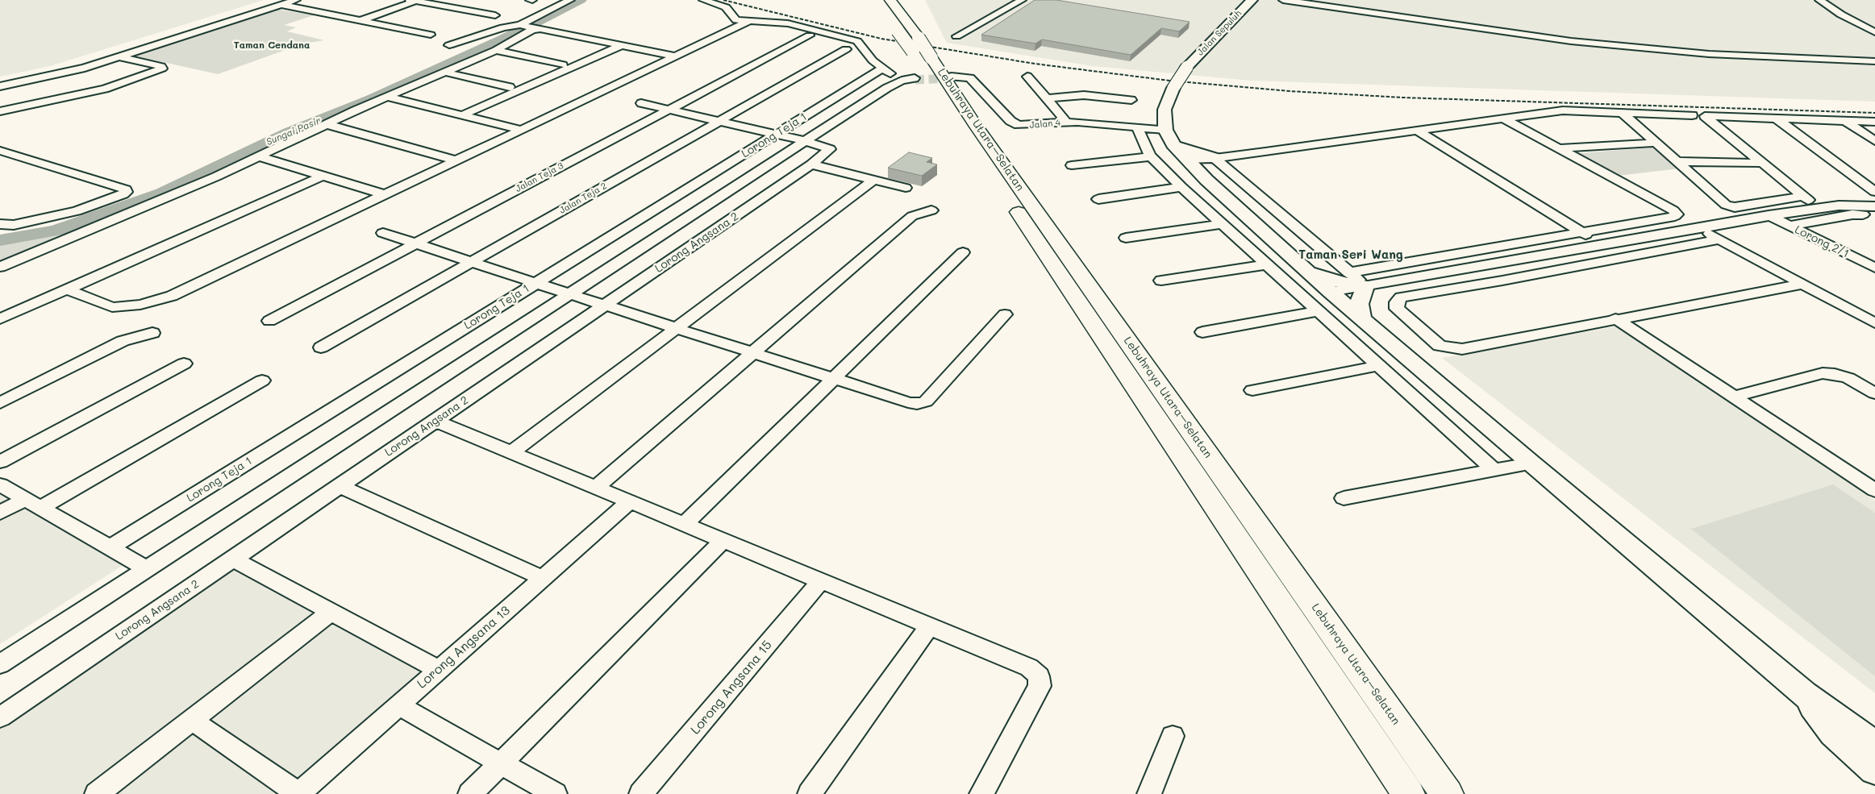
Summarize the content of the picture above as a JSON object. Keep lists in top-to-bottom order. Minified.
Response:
{"streets":{"highway":["Lebuhraya Utara–Selatan"],"main road":["Jalan Sepuluh"],"street":["Jalan 4","Lorong Teja 1","Jalan Teja 3","Jalan Teja 2","Lorong 2/1","Lorong Angsana 2","Lorong Angsana 13","Lorong Angsana 15"]},"crossings":[["Jalan Sepuluh","Jalan 4"]],"districts":["Taman Cendana","Taman Seri Wang"],"water":["Sungai Pasir"]}
